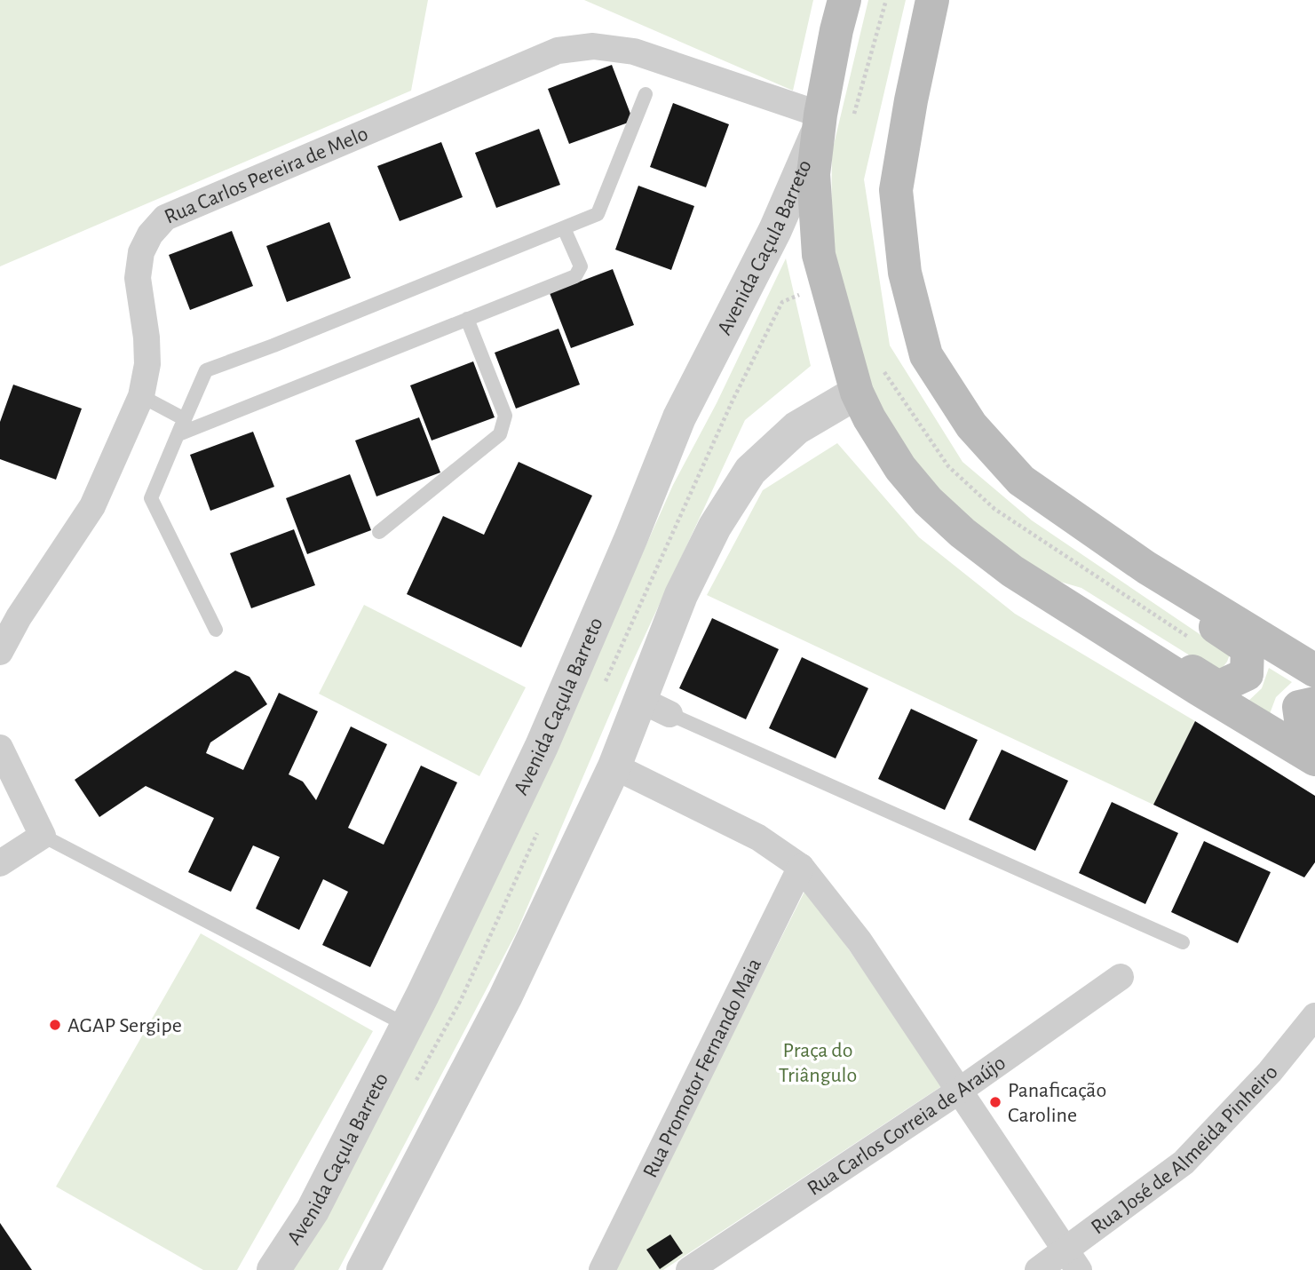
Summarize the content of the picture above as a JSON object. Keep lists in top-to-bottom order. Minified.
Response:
{"streets":{"street":["Rua Carlos Pereira de Melo","Avenida Caçula Barreto","Rua Promotor Fernando Maia","Rua Carlos Correia de Araújo","Rua José de Almeida Pinheiro"]},"crossings":[["Rua Carlos Pereira de Melo","Avenida Caçula Barreto"]],"parks":["Praça do Triângulo"],"places":["AGAP Sergipe","Panaficação Caroline"]}
